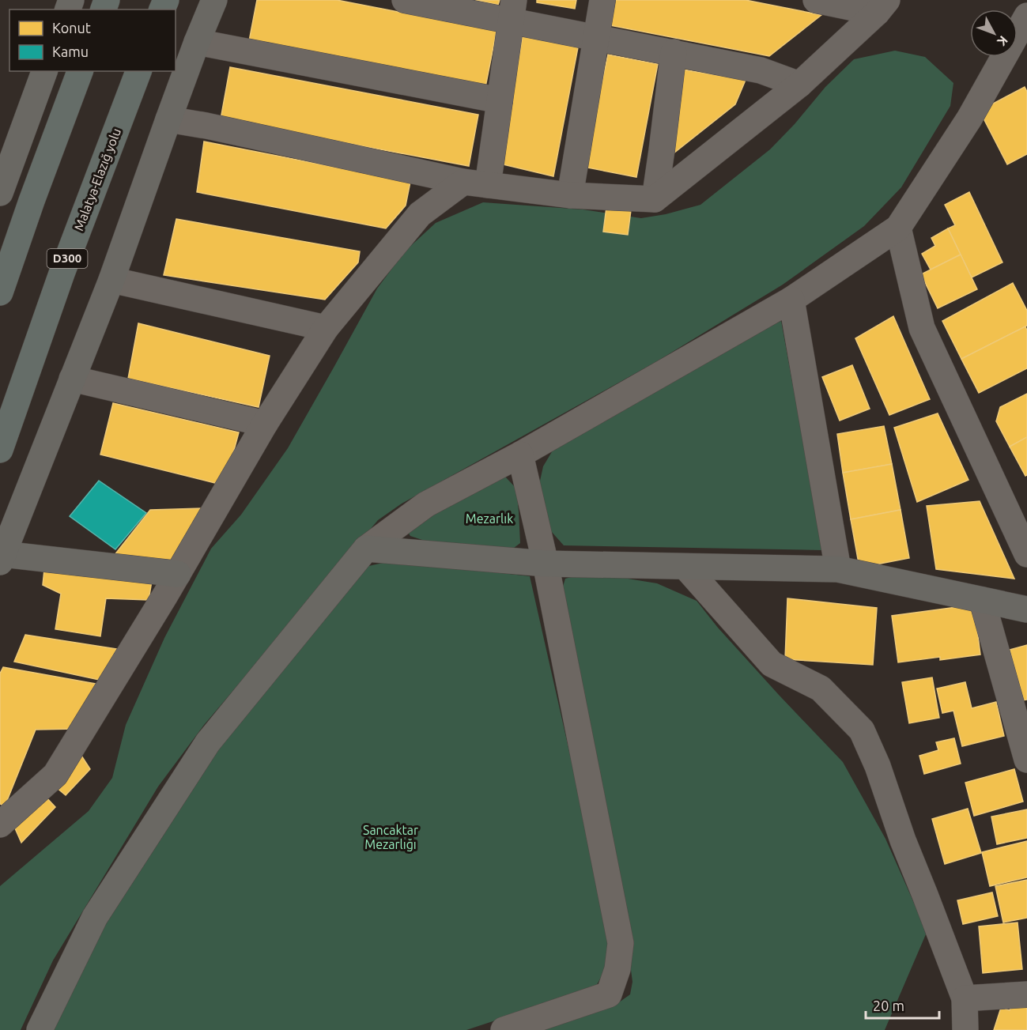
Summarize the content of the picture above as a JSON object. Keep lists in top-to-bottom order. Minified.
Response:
{"streets":{"highway":["Malatya-Elazığ yolu","D300"]},"parks":["Mezarlık","Sancaktar Mezarlığı"],"legend":["Konut","Kamu"],"scale_bar":"20 m","north":"bottom right"}
